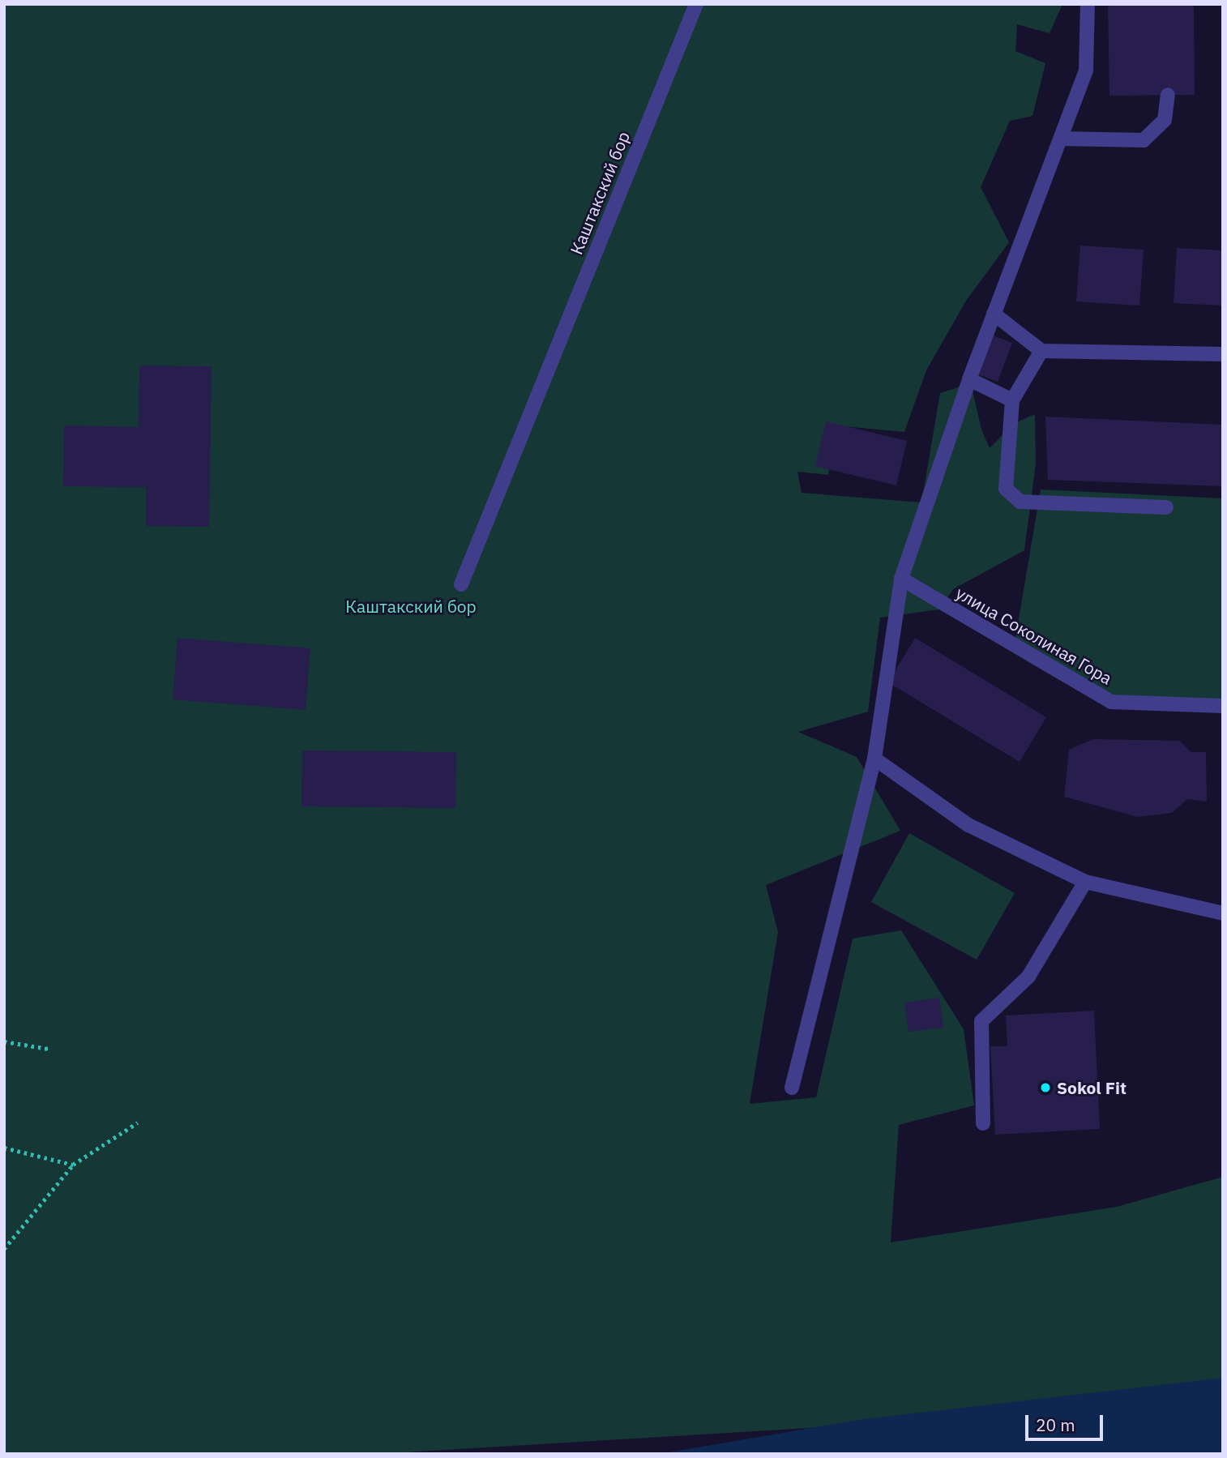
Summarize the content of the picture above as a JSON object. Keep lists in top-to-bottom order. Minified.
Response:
{"streets":{"street":["Каштакский бор","улица Соколиная Гора"]},"parks":["Каштакский бор"],"places":["Sokol Fit"],"scale_bar":"20 m"}
